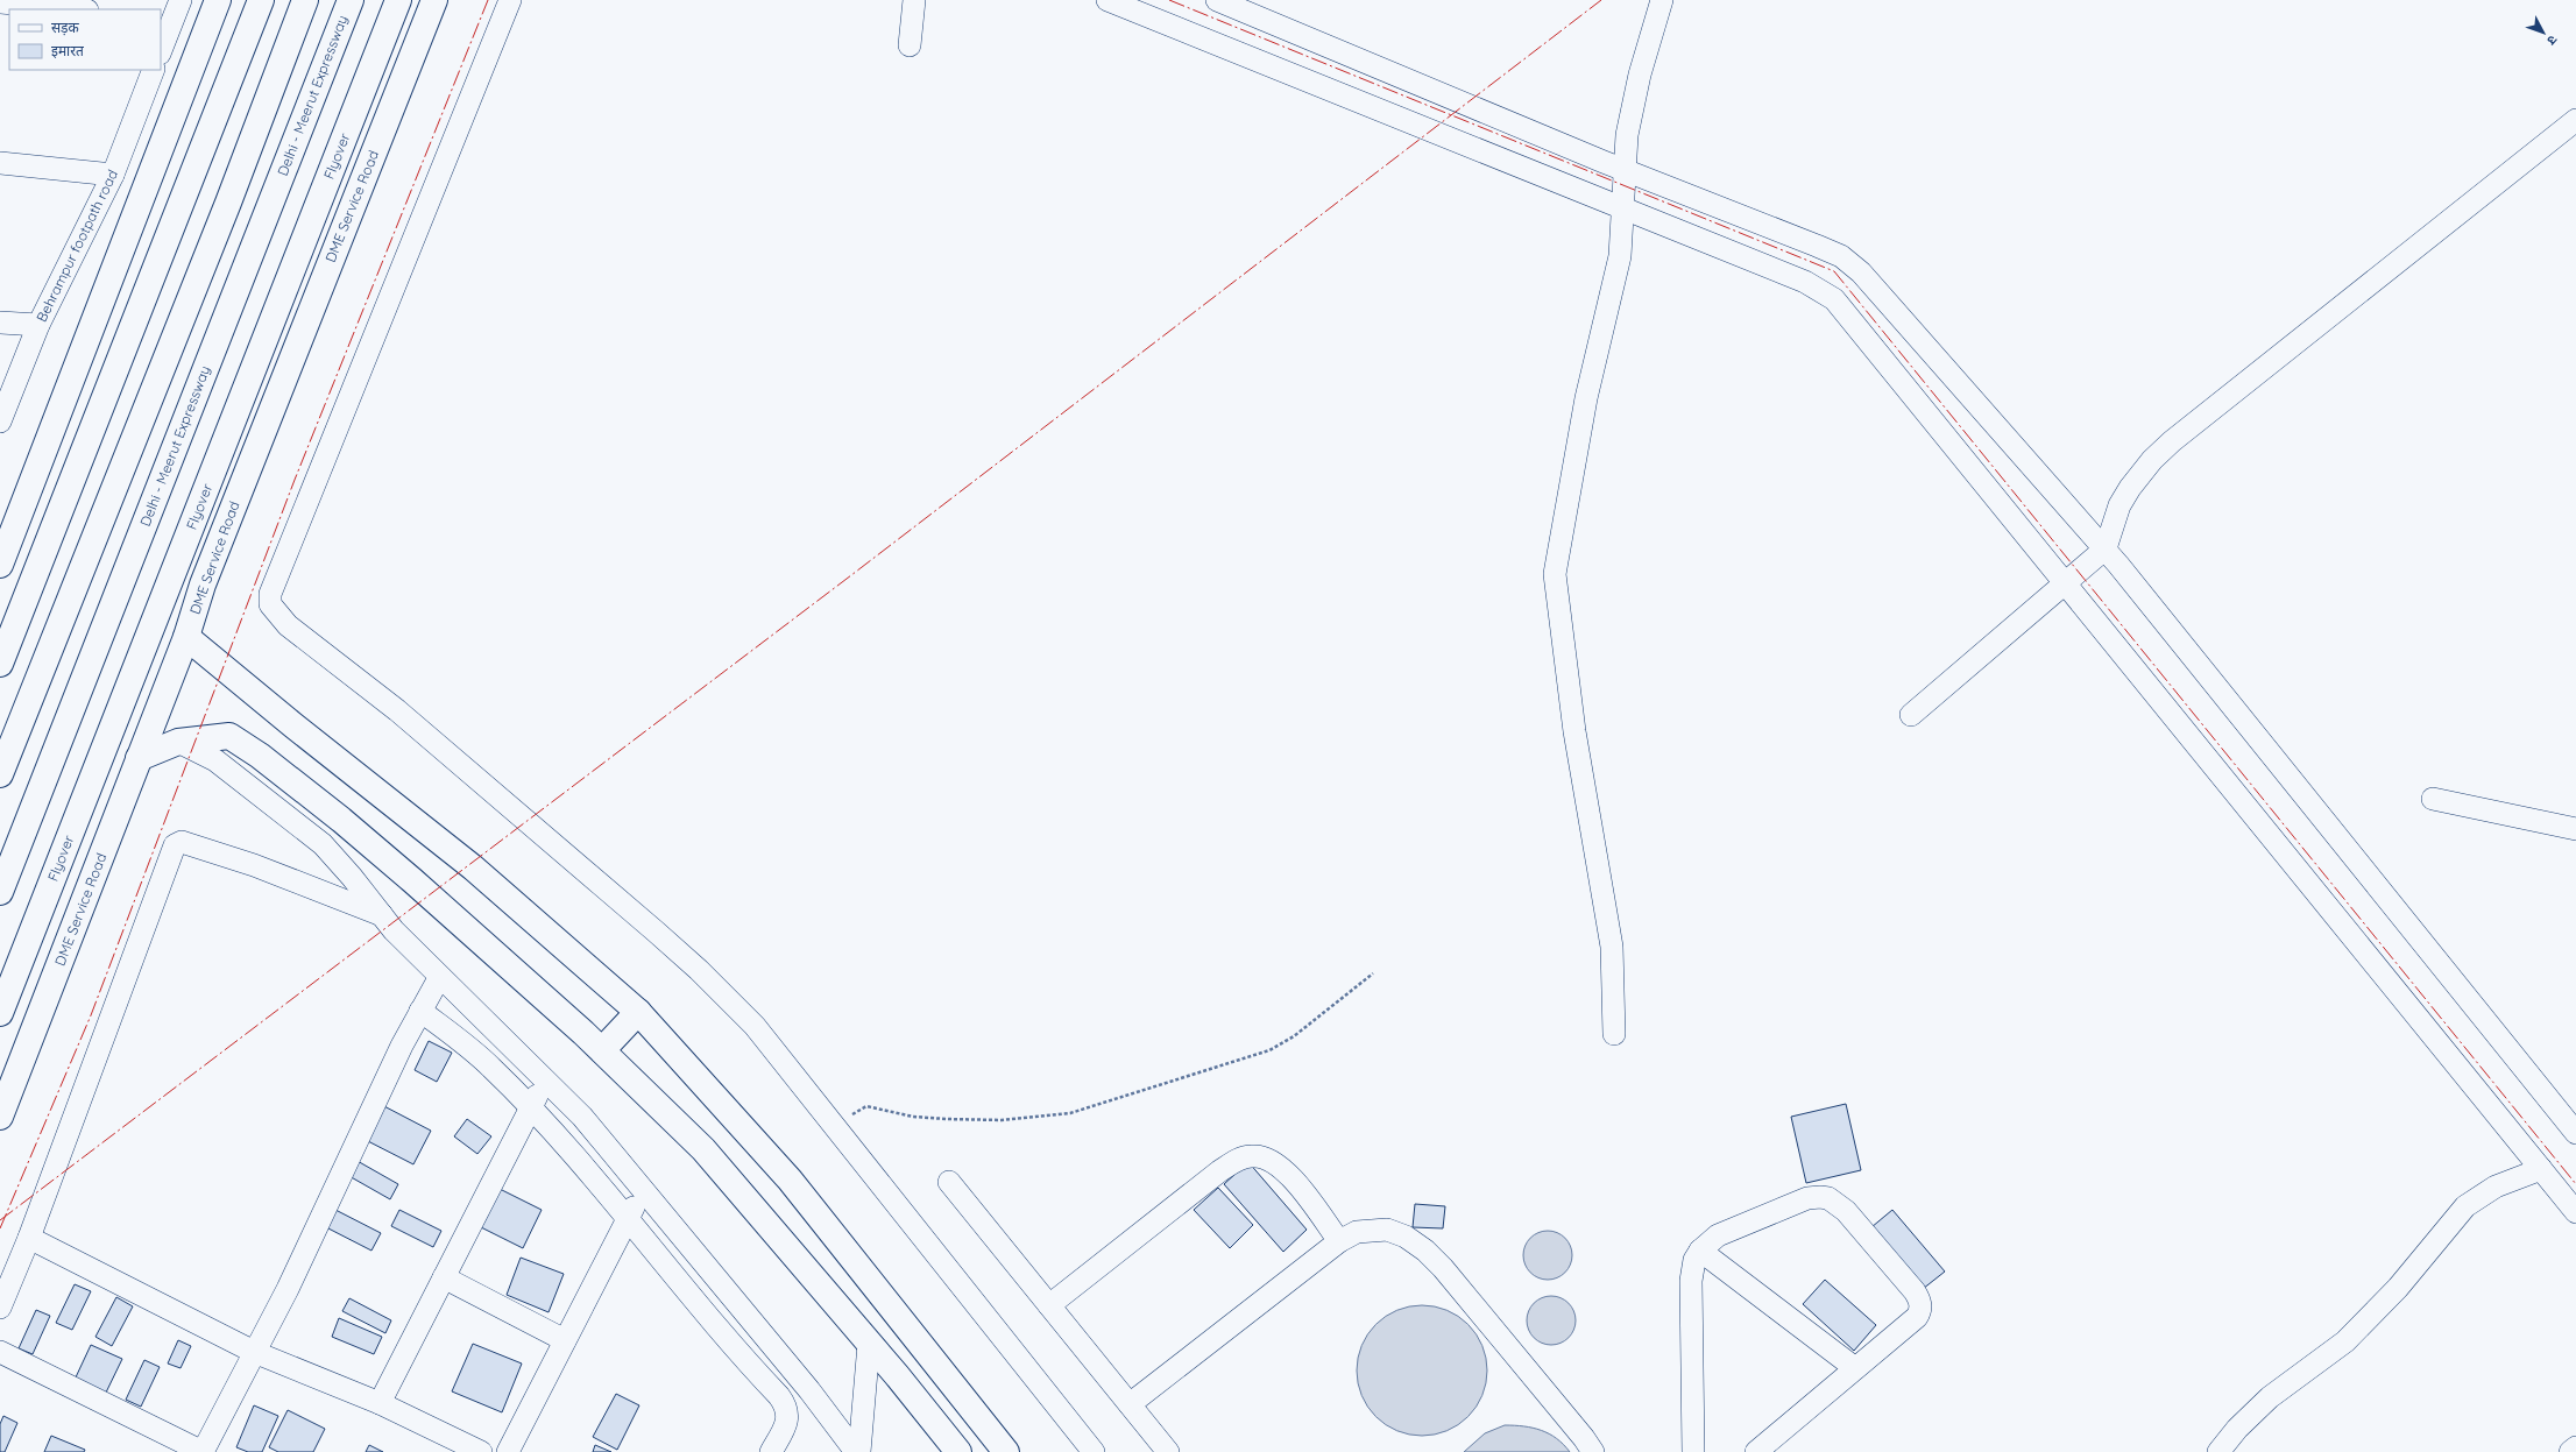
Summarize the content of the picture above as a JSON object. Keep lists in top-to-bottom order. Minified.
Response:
{"streets":{"main road":["Delhi - Meerut Expressway","Flyover","DME Service Road"],"street":["Behrampur footpath road"]},"legend":["सड़क","इमारत"],"north":"bottom right"}
